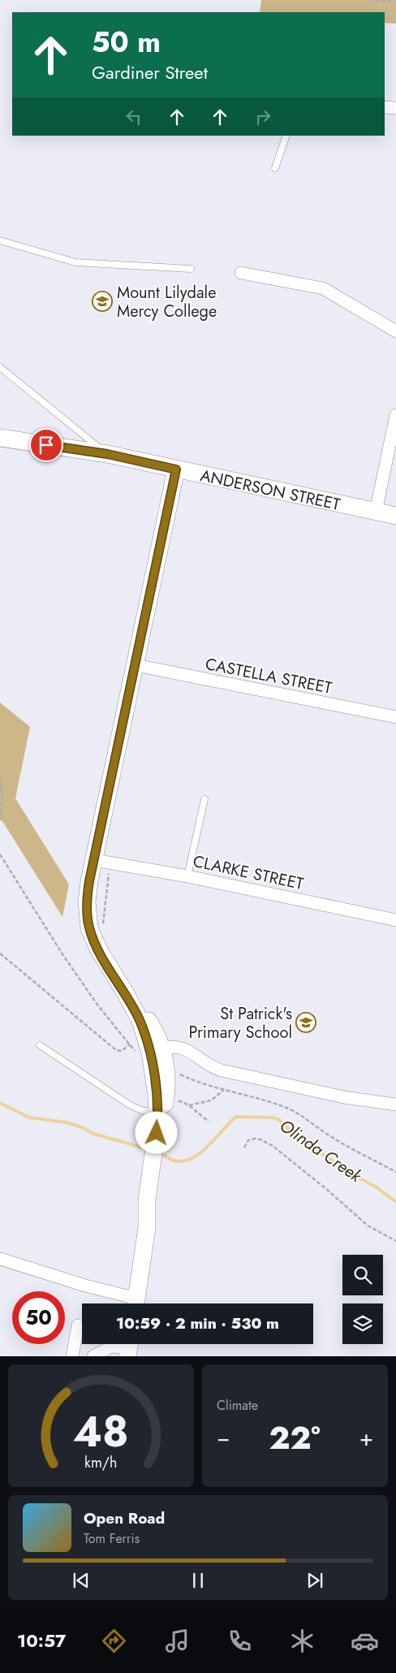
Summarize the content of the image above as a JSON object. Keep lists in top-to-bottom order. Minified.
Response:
{"streets":{"main road":["ANDERSON STREET"],"street":["CASTELLA STREET","CLARKE STREET"]},"water":["Olinda Creek"],"places":{"school or university":["Mount Lilydale Mercy College","St Patrick's Primary School"]},"page":{"turn":["50 m","Gardiner Street"],"limit":"50","trip":"10:59 · 2 min · 530 m","tile":"Climate","heat":["−","22°","+"],"song":["Open Road","Tom Ferris"],"tabs":"10:57","gauge":["48","km/h"]}}
